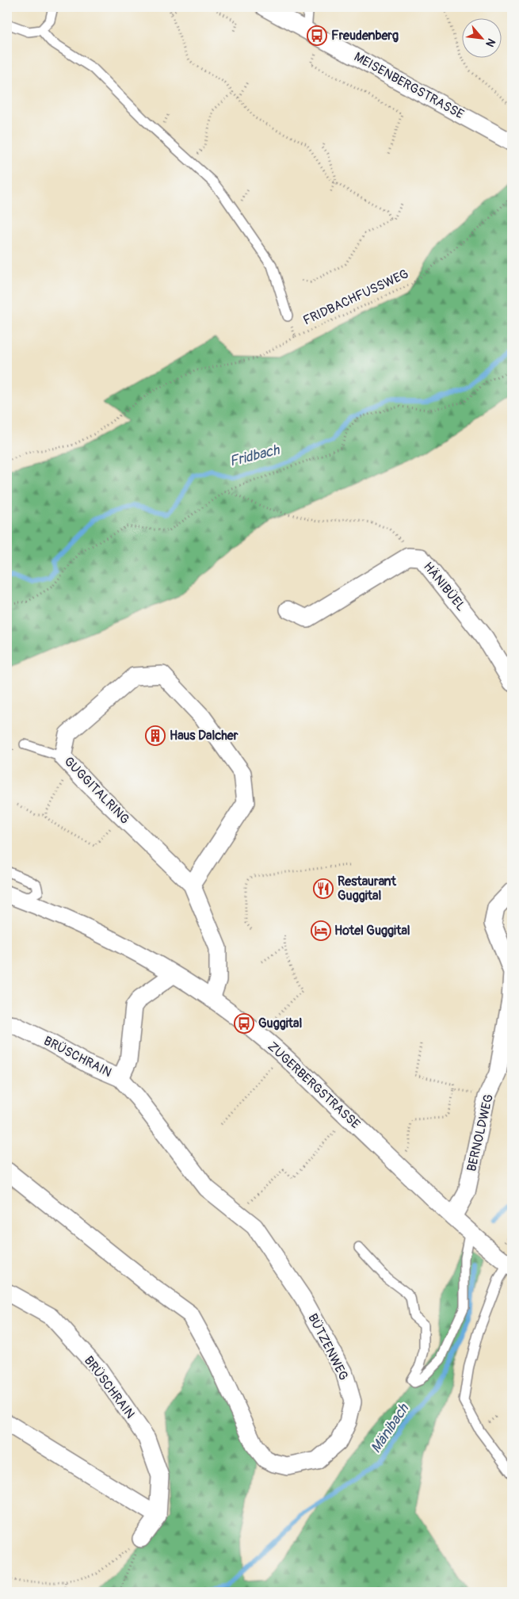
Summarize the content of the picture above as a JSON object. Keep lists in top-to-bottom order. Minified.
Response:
{"streets":{"street":["MEISENBERGSTRASSE","HÄNIBÜEL","GUGGITALRING","BRÜSCHRAIN","ZUGERBERGSTRASSE","BERNOLDWEG","BÜTZENWEG"],"path":["FRIDBACHFUSSWEG"]},"crossings":[["GUGGITALRING","ZUGERBERGSTRASSE"],["BRÜSCHRAIN","ZUGERBERGSTRASSE"],["BRÜSCHRAIN","BÜTZENWEG"],["ZUGERBERGSTRASSE","BERNOLDWEG"]],"water":["Fridbach","Mänibach"],"places":{"bus stop":["Freudenberg","Guggital"],"building":["Haus Dalcher"],"restaurant":["Restaurant Guggital"],"hotel":["Hotel Guggital"]},"north":"bottom right"}
